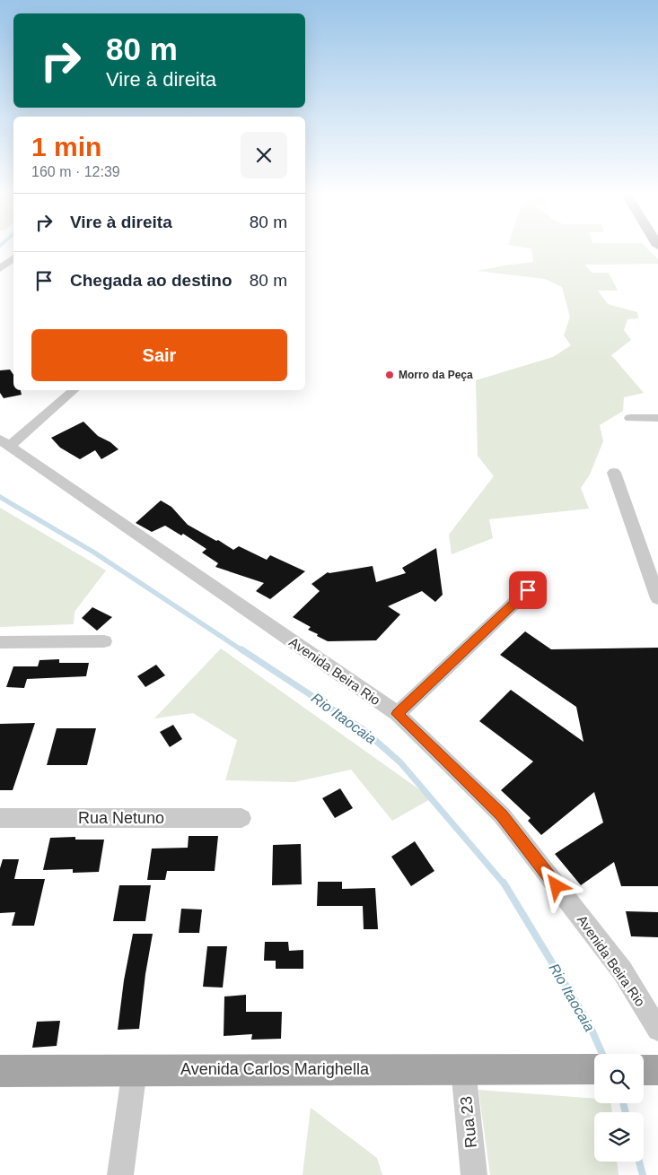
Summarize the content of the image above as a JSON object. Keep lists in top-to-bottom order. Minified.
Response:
{"streets":{"main road":["Avenida Carlos Marighella"],"street":["Avenida Beira Rio","Rua Netuno","Rua 23"]},"crossings":[["Avenida Carlos Marighella","Rua 23"]],"water":["Rio Itaocaia"],"places":["Morro da Peça"],"page":{"turn":["80 m","Vire à direita"],"heading":["1 min","160 m · 12:39"],"list":[{"name":"Vire à direita","value":"80 m"},{"name":"Chegada ao destino","value":"80 m"}],"buttons":"Sair"}}
